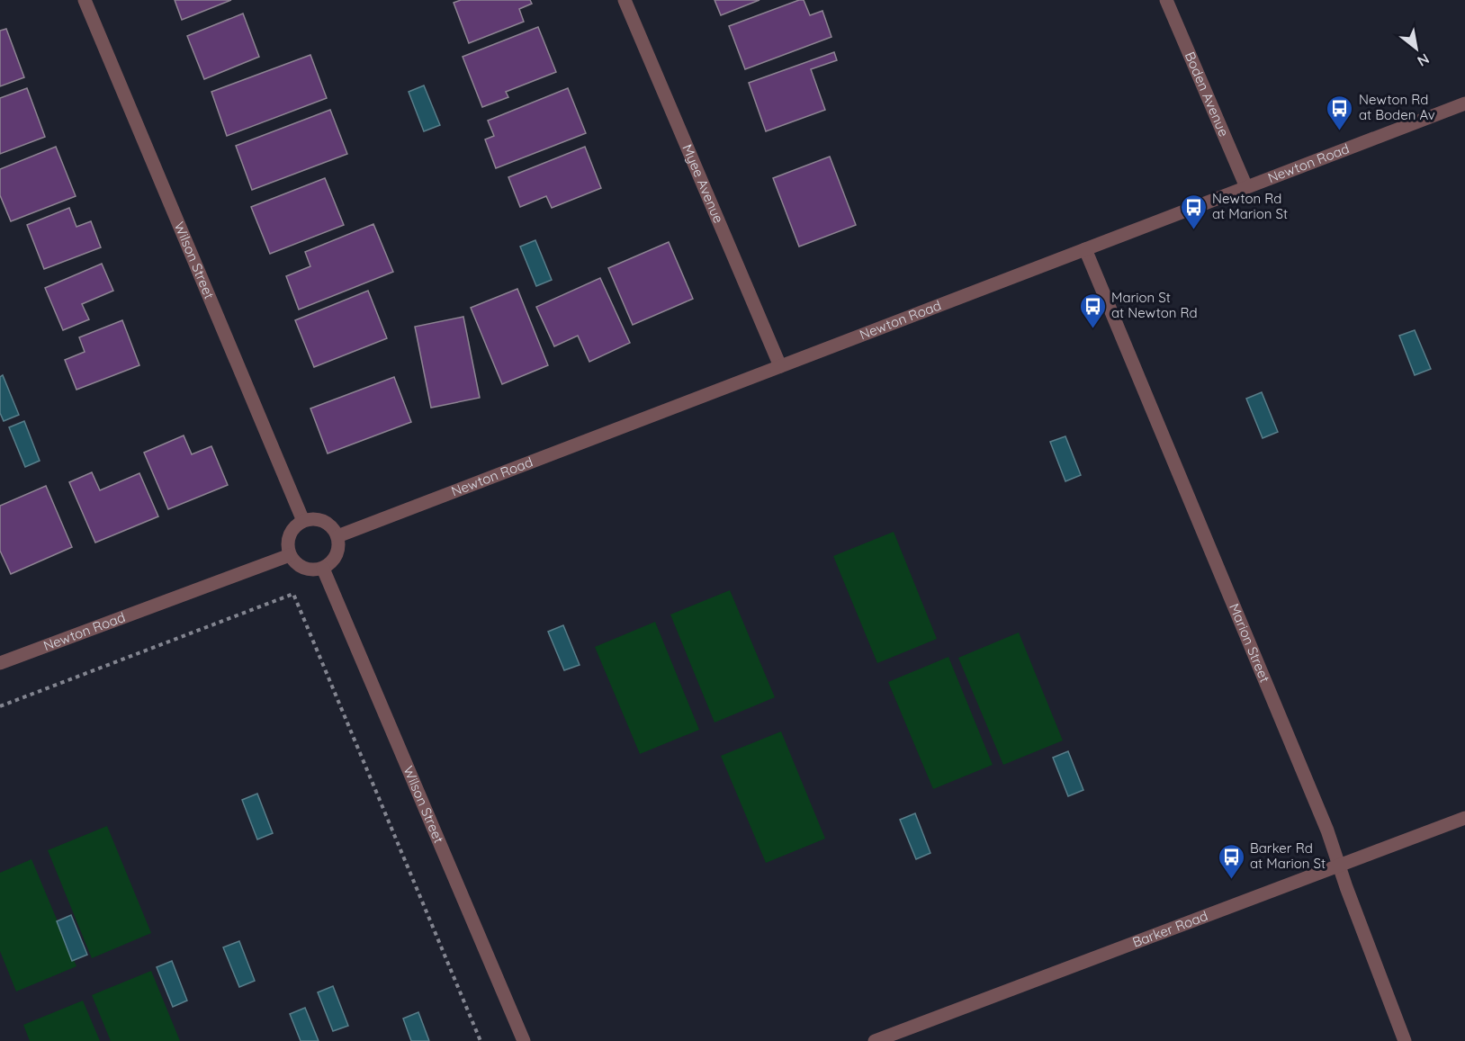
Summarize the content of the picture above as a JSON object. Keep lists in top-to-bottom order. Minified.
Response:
{"streets":{"street":["Boden Avenue","Newton Road","Myee Avenue","Wilson Street","Marion Street","Barker Road"]},"crossings":[["Boden Avenue","Newton Road"],["Newton Road","Myee Avenue"],["Newton Road","Wilson Street"],["Newton Road","Marion Street"],["Marion Street","Barker Road"]],"places":{"bus stop":["Newton Rd at Boden Av","Newton Rd at Marion St","Marion St at Newton Rd","Barker Rd at Marion St"]},"north":"bottom right"}
